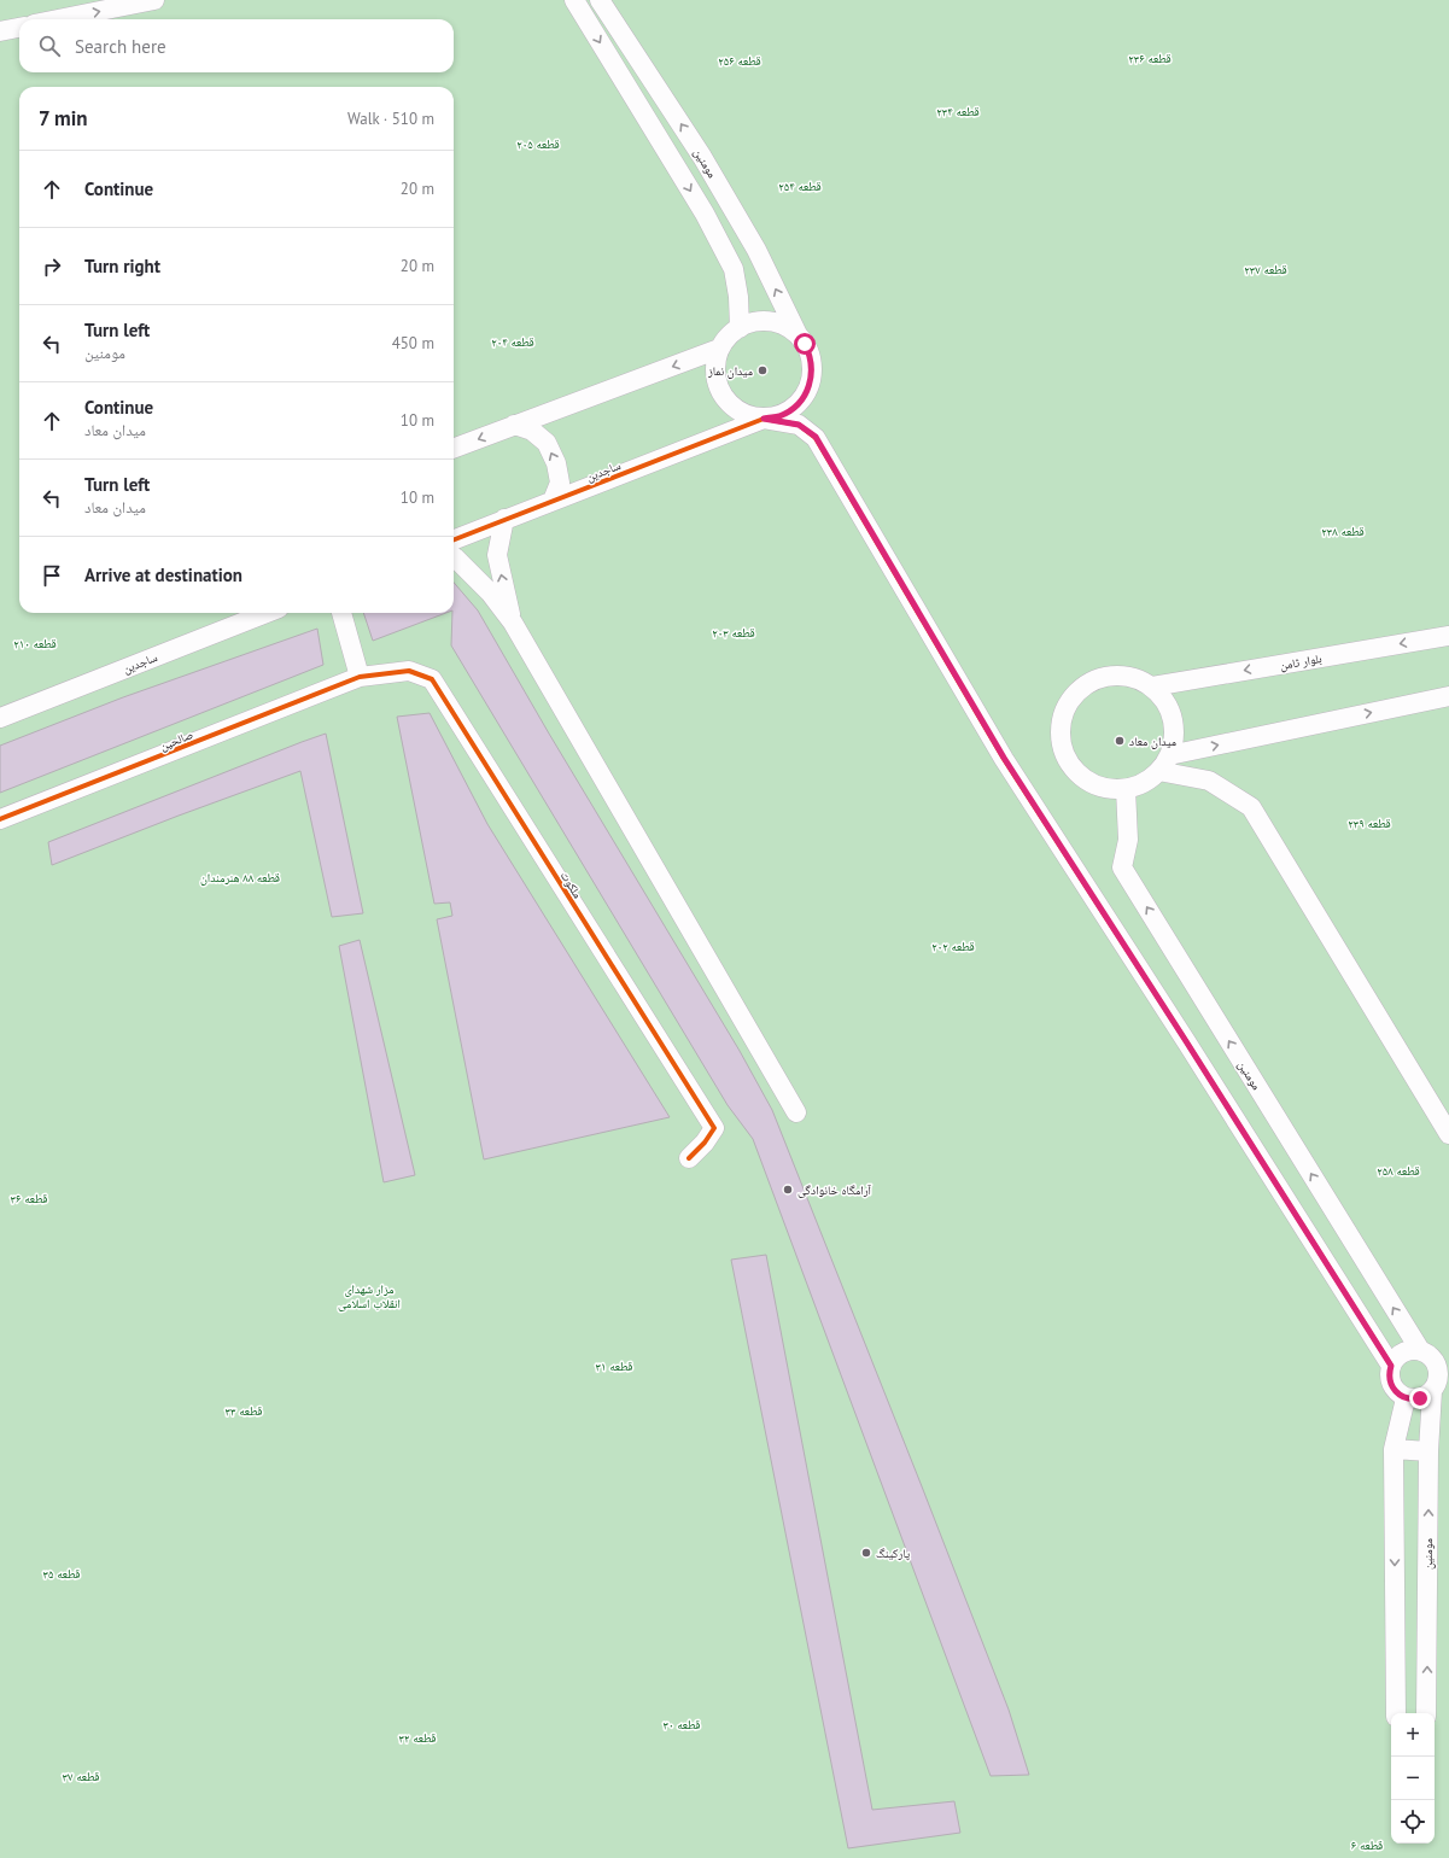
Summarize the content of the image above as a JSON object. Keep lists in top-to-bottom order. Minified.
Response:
{"streets":{"street":["مومنین","ساجدین","بلوار ثامن","صالحین","ملکوت"]},"crossings":[["مومنین","ساجدین"],["مومنین","بلوار ثامن"],["صالحین","ملکوت"]],"parks":["قطعه ۲۳۶","قطعه ۲۵۶","قطعه ۲۳۴","قطعه ۲۰۵","قطعه ۲۵۴","قطعه ۲۳۷","قطعه ۲۰۴","قطعه ۲۳۸","قطعه ۲۰۳","قطعه ۲۱۰","قطعه ۲۳۹","قطعه ۸۸ هنرمندان","قطعه ۲۰۲","قطعه ۲۵۸","قطعه ۳۶","مزار شهدای انقلاب اسلامی","قطعه ۳۱","قطعه ۳۳","قطعه ۳۵","قطعه ۳۰","قطعه ۳۲","قطعه ۳۷","قطعه ۶"],"places":["میدان نماز","میدان معاد","آرامگاه خانوادگی","پارکینگ"],"page":{"search":"Search here","heading":["7 min","Walk · 510 m"],"list":[["Continue","20 m"],["Turn right","20 m"],["Turn left","مومنین","450 m"],["Continue","میدان معاد","10 m"],["Turn left","میدان معاد","10 m"],"Arrive at destination"],"map_buttons":["+","−"]}}
